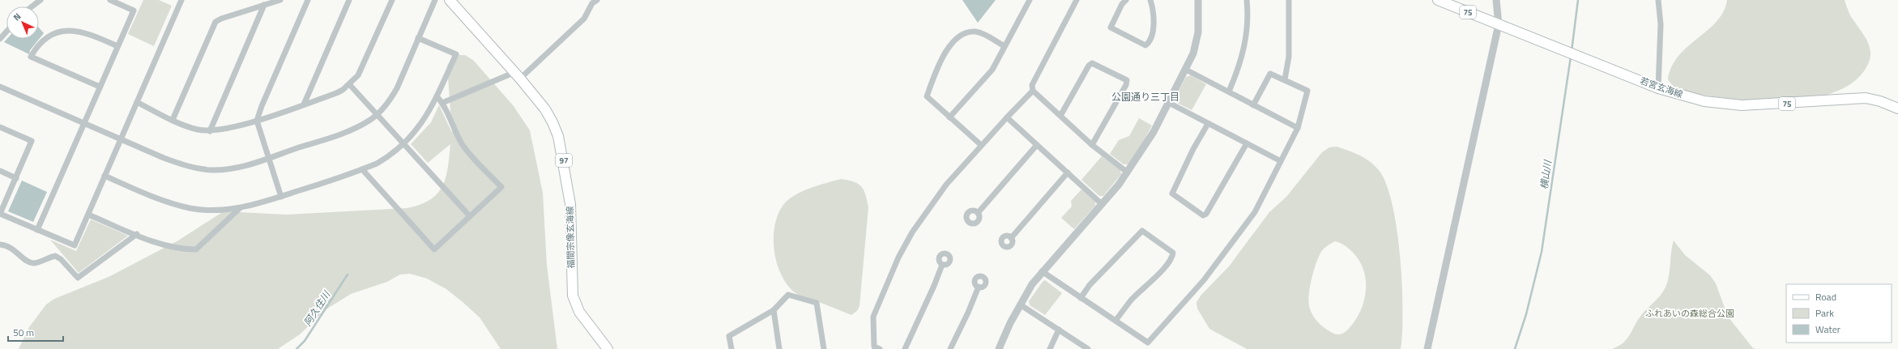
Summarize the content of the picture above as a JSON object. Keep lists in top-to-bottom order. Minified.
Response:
{"streets":{"main road":["75","若宮玄海線","97","福間宗像玄海線"]},"districts":["公園通り三丁目"],"water":["横山川","阿久住川"],"parks":["ふれあいの森総合公園"],"legend":["Road","Park","Water"],"scale_bar":"50 m","north":"top left"}
